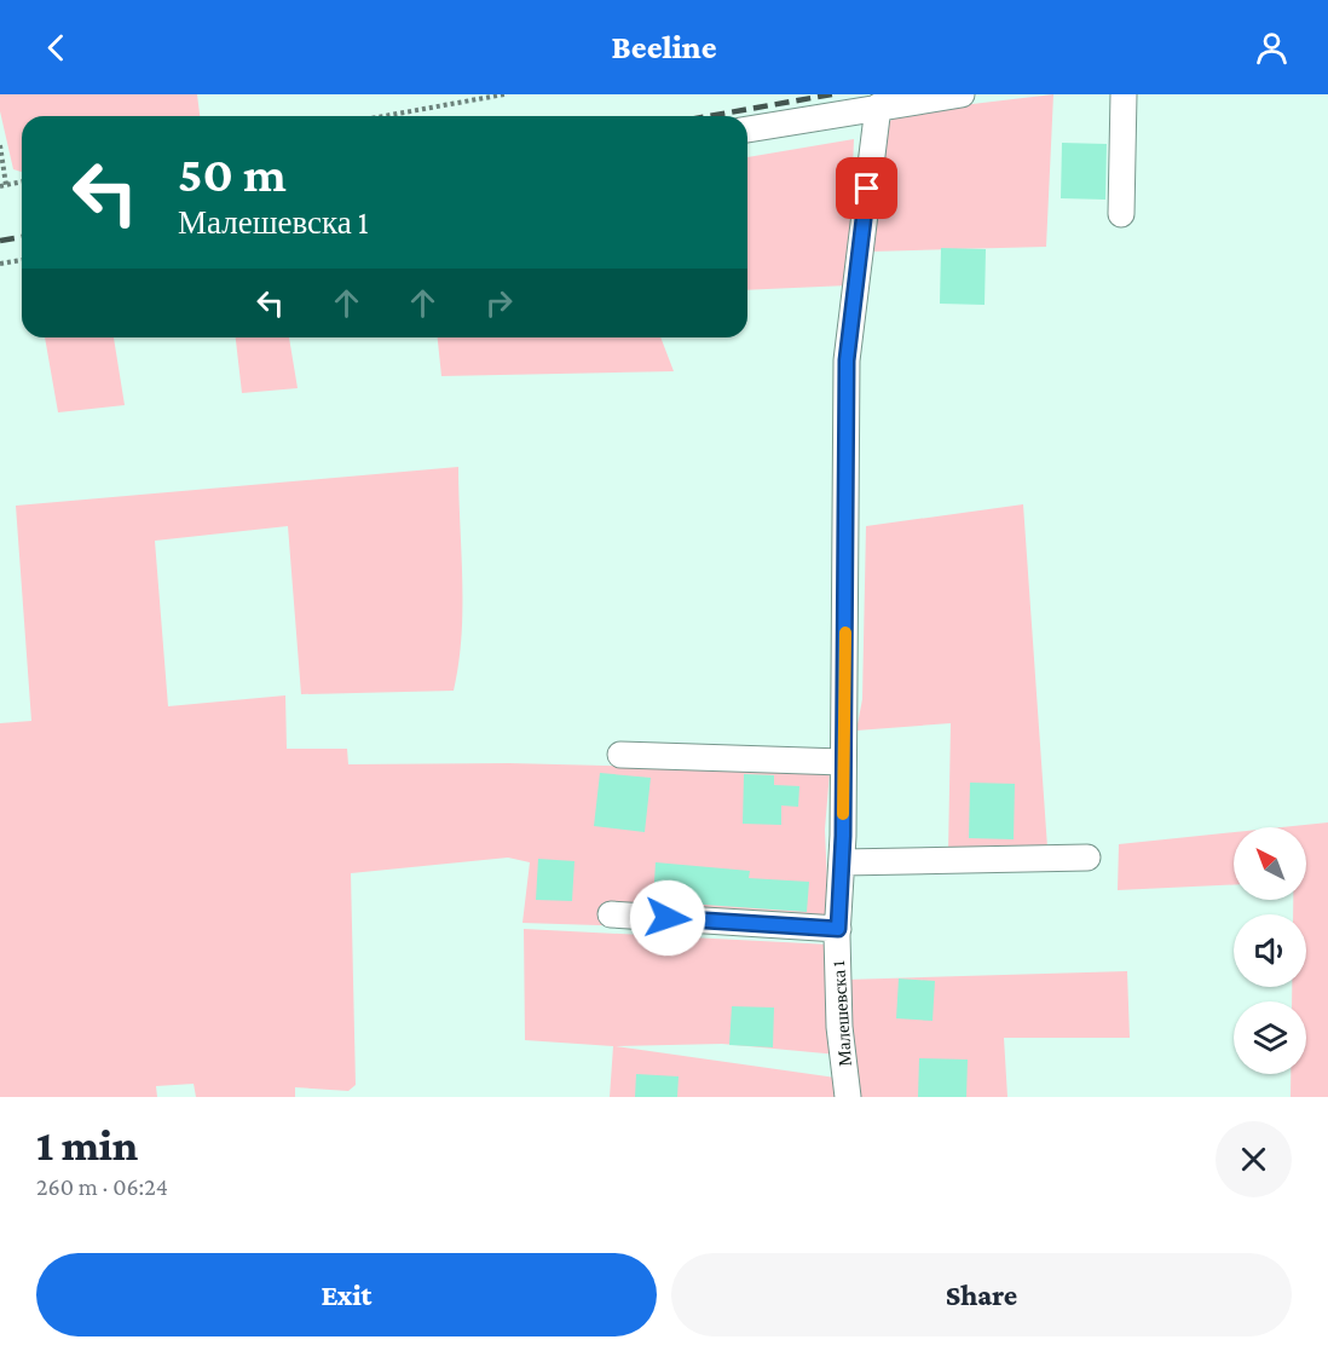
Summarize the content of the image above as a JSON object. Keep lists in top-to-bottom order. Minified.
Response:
{"streets":{"street":["Малешевска 1"]},"north":"top left","page":{"header":"Beeline","turn":["50 m","Малешевска 1"],"heading":["1 min","260 m · 06:24"],"buttons":["Exit","Share"]}}
